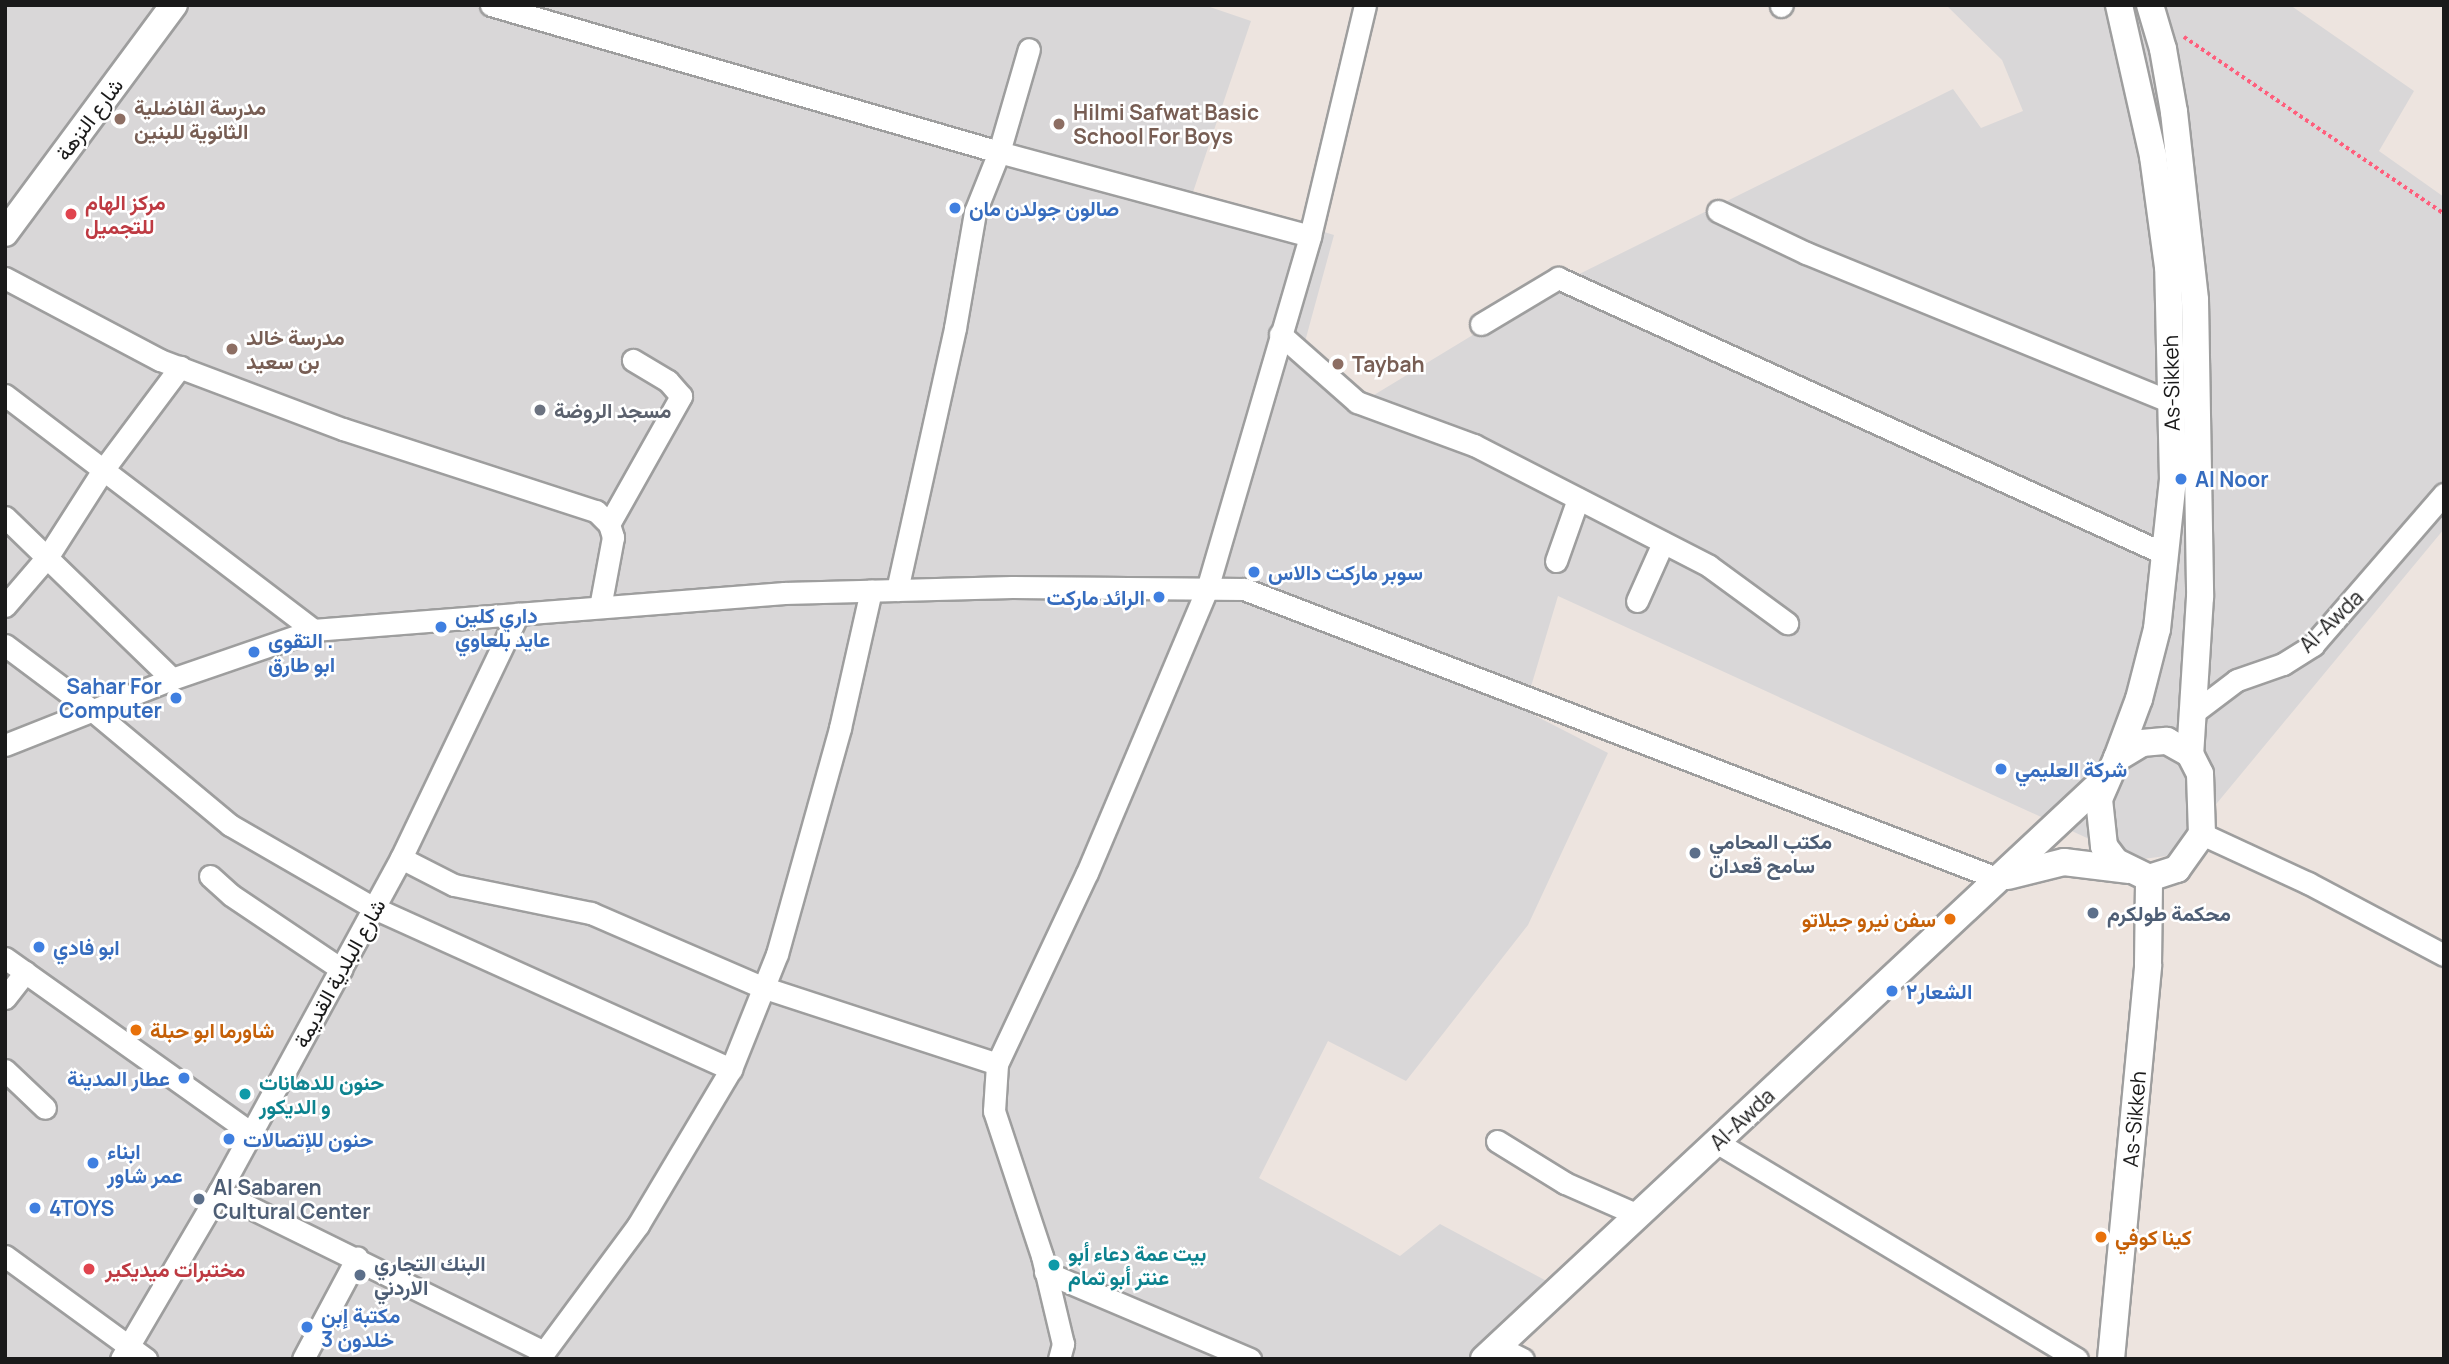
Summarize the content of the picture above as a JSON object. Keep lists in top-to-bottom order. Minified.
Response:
{"streets":{"street":["شارع النزهة","As-Sikkeh","Al-Awda","شارع البلدية القديمة"]},"crossings":[["As-Sikkeh","Al-Awda"]],"places":["مدرسة الفاضلية الثانوية للبنين","Hilmi Safwat Basic School For Boys","صالون جولدن مان","مركز الهام للتجميل","مدرسة خالد بن سعيد","Taybah","مسجد الروضة","Al Noor","سوبر ماركت دالاس","الرائد ماركت","داري كلين عايد بلعاوي","التقوى . ابو طارق","Sahar For Computer","شركة العليمي","مكتب المحامي سامح قعدان","محكمة طولكرم","سفن نيرو جيلاتو","ابو فادي","الشعار٢","شاورما ابو حبلة","عطار المدينة","حنون للدهانات و الديكور","حنون للإتصالات","ابناء عمر شاور","Al Sabaren Cultural Center","4TOYS","كينا كوفي","بيت عمة دعاء أبو عنتر أبو تمام","مختبرات ميديكير","البنك التجاري الاردني","مكتبة إبن خلدون 3"]}
